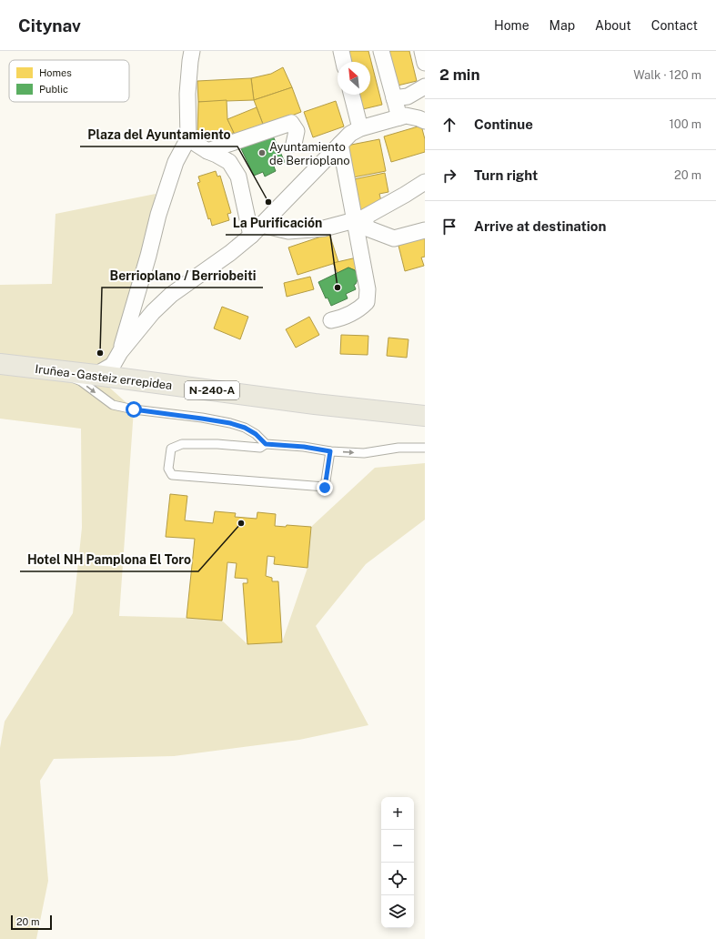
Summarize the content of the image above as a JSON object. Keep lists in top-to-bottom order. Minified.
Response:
{"streets":{"highway":["Iruñea - Gasteiz errepidea","N-240-A"]},"places":["Ayuntamiento de Berrioplano","Plaza del Ayuntamiento","La Purificación","Berrioplano / Berriobeiti","Hotel NH Pamplona El Toro"],"legend":["Homes","Public"],"scale_bar":"20 m","north":"top left","page":{"header":"Citynav","nav":["Home","Map","About","Contact"],"heading":["2 min","Walk · 120 m"],"list":[["Continue","100 m"],["Turn right","20 m"],"Arrive at destination"],"map_buttons":["+","−"],"scale":"20 m"}}
